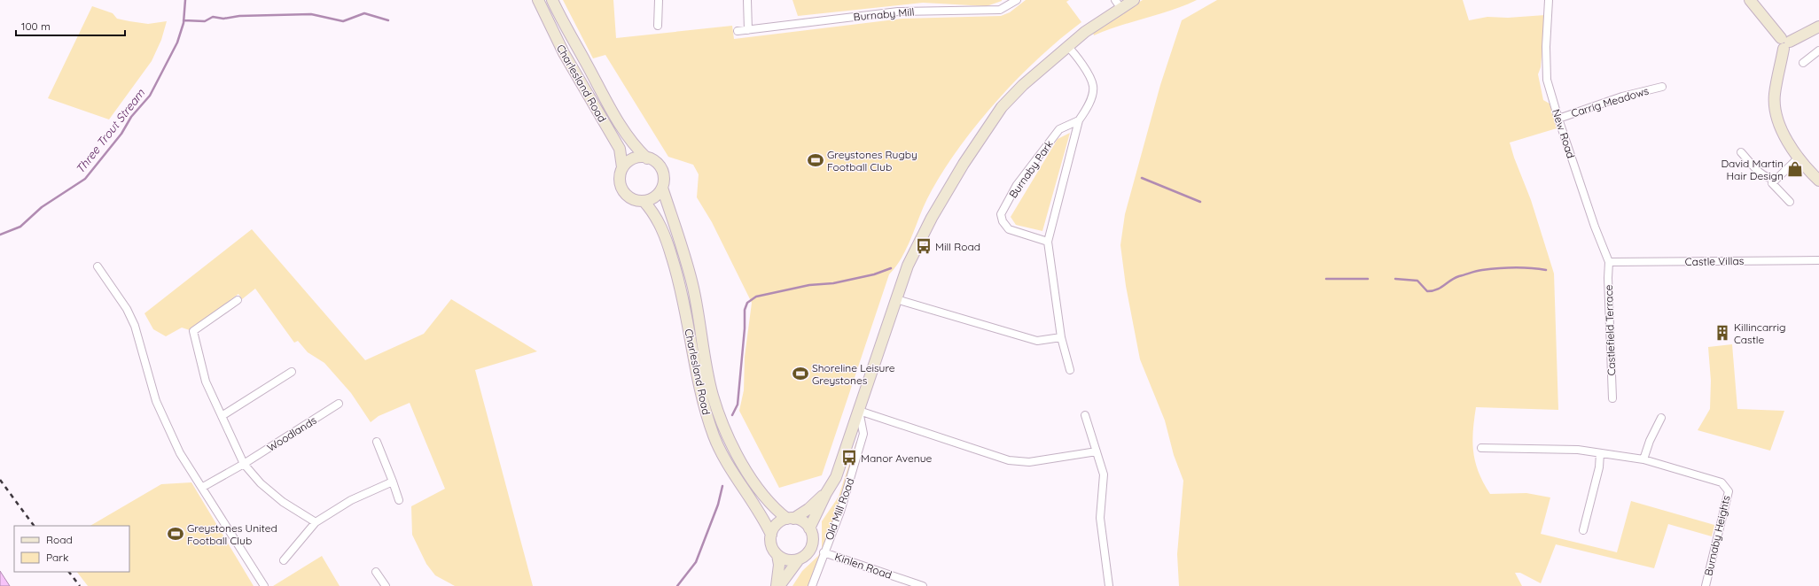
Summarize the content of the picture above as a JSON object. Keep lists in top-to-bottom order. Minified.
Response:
{"streets":{"main road":["Charlesland Road"],"street":["Burnaby Mill","Carrig Meadows","New Road","Burnaby Park","Castle Villas","Castlefield Terrace","Woodlands","Old Mill Road","Burnaby Heights","Kinlen Road"]},"crossings":[["Carrig Meadows","New Road"],["New Road","Castle Villas"],["New Road","Castlefield Terrace"],["Castle Villas","Castlefield Terrace"],["Old Mill Road","Kinlen Road"]],"water":["Three Trout Stream"],"places":{"sports":["Greystones Rugby Football Club","Shoreline Leisure Greystones","Greystones United Football Club"],"shop":["David Martin Hair Design"],"bus stop":["Mill Road","Manor Avenue"],"building":["Killincarrig Castle"]},"legend":["Road","Park"],"scale_bar":"100 m"}
